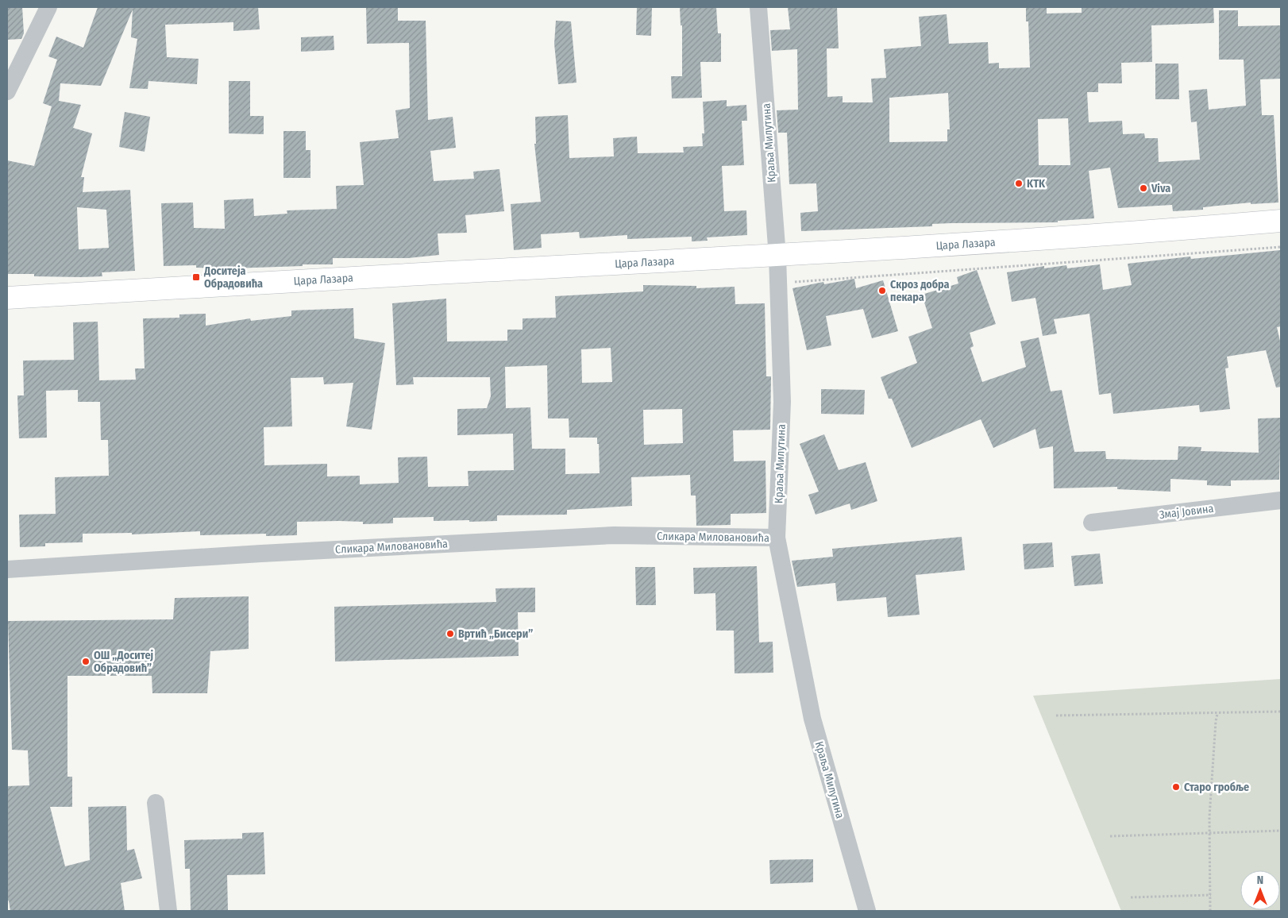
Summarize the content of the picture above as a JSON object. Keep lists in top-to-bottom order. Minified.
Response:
{"streets":{"main road":["Цара Лазара"],"street":["Краља Милутина","Змај Јовина","Сликара Миловановића"]},"crossings":[["Краља Милутина","Цара Лазара"],["Краља Милутина","Сликара Миловановића"]],"places":{"other":["KTK","Viva","Скроз добра пекара","Вртић „Бисери”","ОШ „Доситеј Обрадовић”","Старо гробље"],"transit":["Доситеја Обрадовића"]},"north":"top"}
